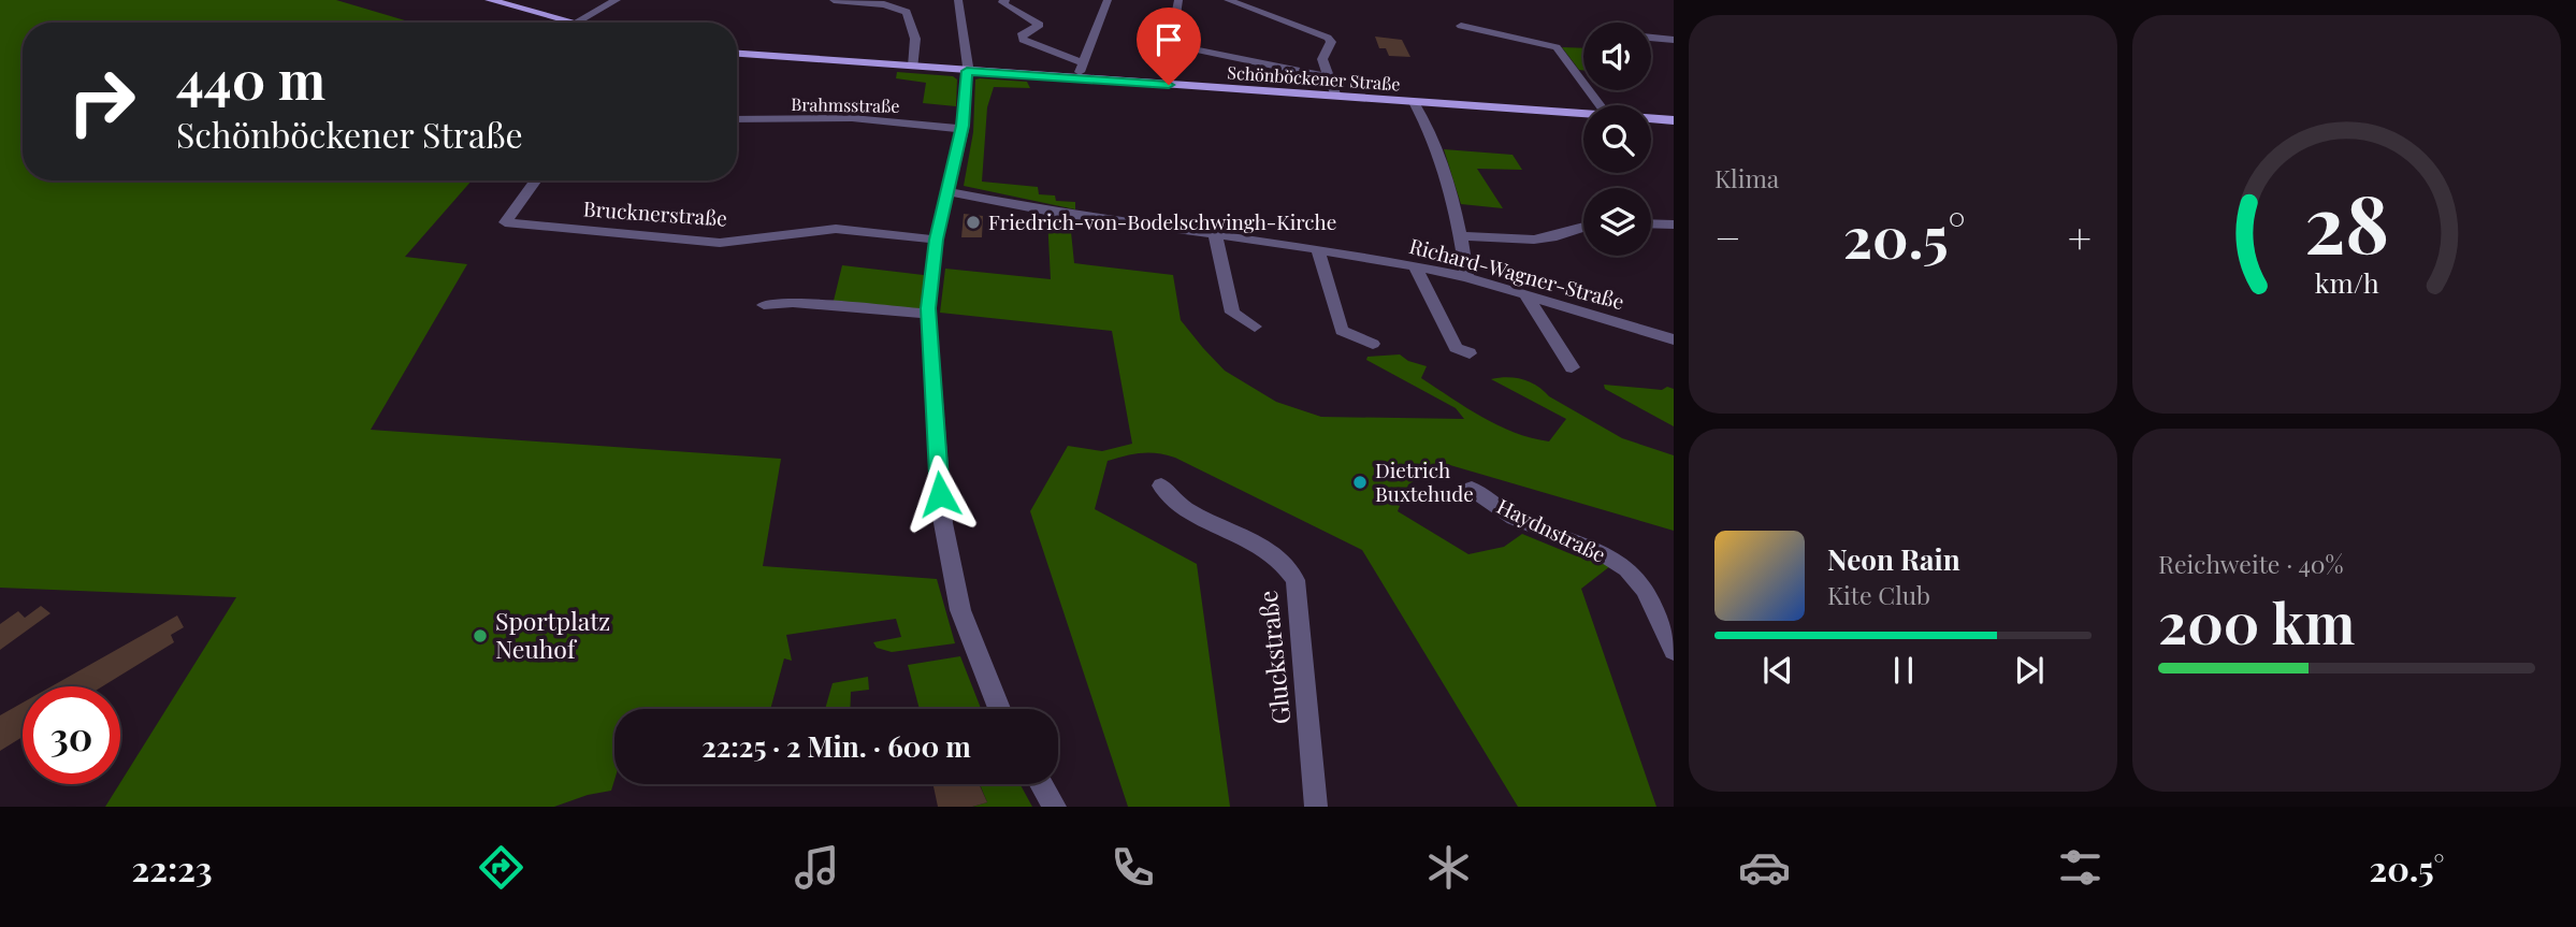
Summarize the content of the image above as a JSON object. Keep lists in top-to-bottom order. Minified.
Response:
{"streets":{"main road":["Schönböckener Straße"],"street":["Brahmsstraße","Brucknerstraße","Richard-Wagner-Straße","Haydnstraße","Gluckstraße"]},"places":["Friedrich-von-Bodelschwingh-Kirche","Dietrich Buxtehude","Sportplatz Neuhof"],"page":{"tile":["Klima",["Reichweite · 40%","200 km"]],"turn":["440 m","Schönböckener Straße"],"heat":["−","20.5°","+"],"song":["Neon Rain","Kite Club"],"limit":"30","trip":"22:25 · 2 Min. · 600 m","tabs":["22:23","20.5°"],"gauge":["28","km/h"]}}
